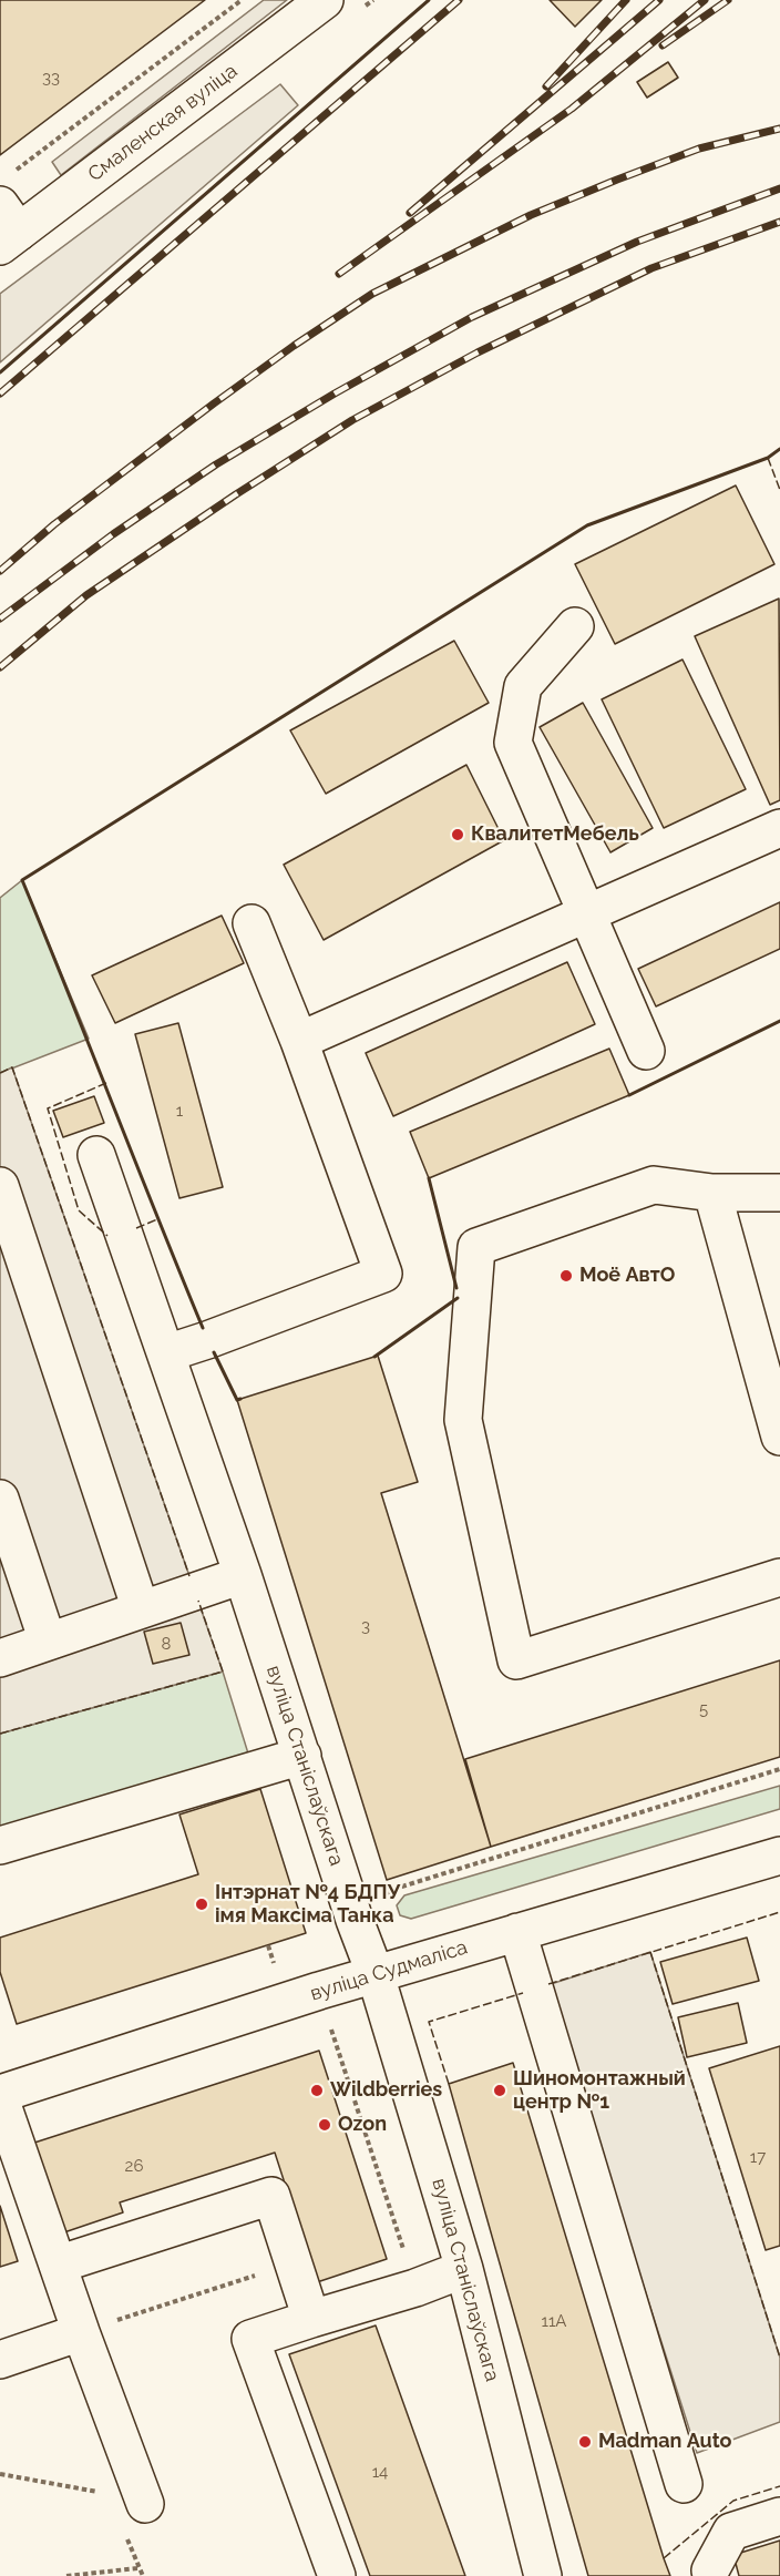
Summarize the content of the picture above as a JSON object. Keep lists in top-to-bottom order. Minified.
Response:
{"streets":{"street":["Смаленская вуліца","вуліца Станіслаўскага","вуліца Судмаліса"]},"crossings":[["вуліца Станіслаўскага","вуліца Судмаліса"]],"places":["КвалитетМебель","Моё АвтО","Інтэрнат №4 БДПУ імя Максіма Танка","Wildberries","Шиномонтажный центр №1","Ozon","Madman Auto"],"house_numbers":["33","1","3","8","5","17","26","11А","14"]}
